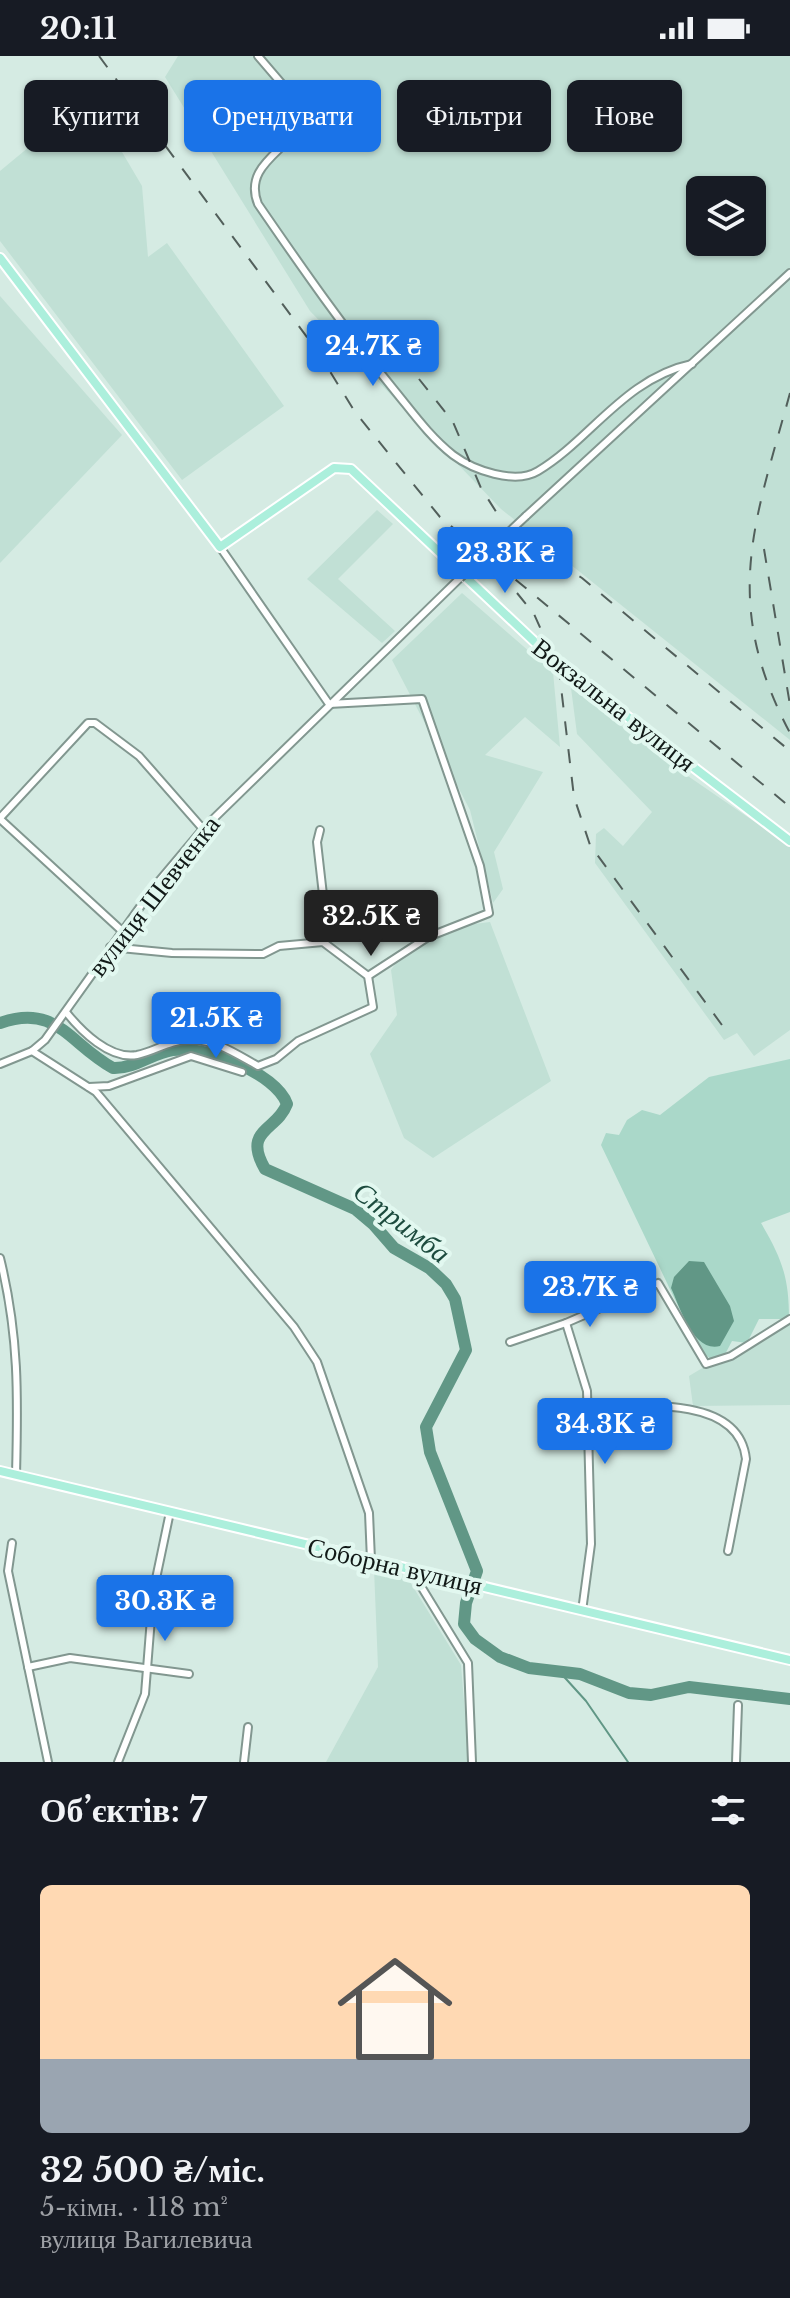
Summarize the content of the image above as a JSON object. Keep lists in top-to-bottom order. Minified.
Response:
{"streets":{"main road":["Вокзальна вулиця","Соборна вулиця"],"street":["вулиця Шевченка"]},"water":["Стримба"],"page":{"status":"20:11","chip":["Купити","Орендувати","Фільтри","Нове"],"price":["24.7K ₴","23.3K ₴","32.5K ₴","21.5K ₴","23.7K ₴","34.3K ₴","30.3K ₴"],"heading":"Об’єктів: 7","list":[{"name":"32 500 ₴/міс.","note":"5-кімн. · 118 m² · вулиця Вагилевича"}]}}
